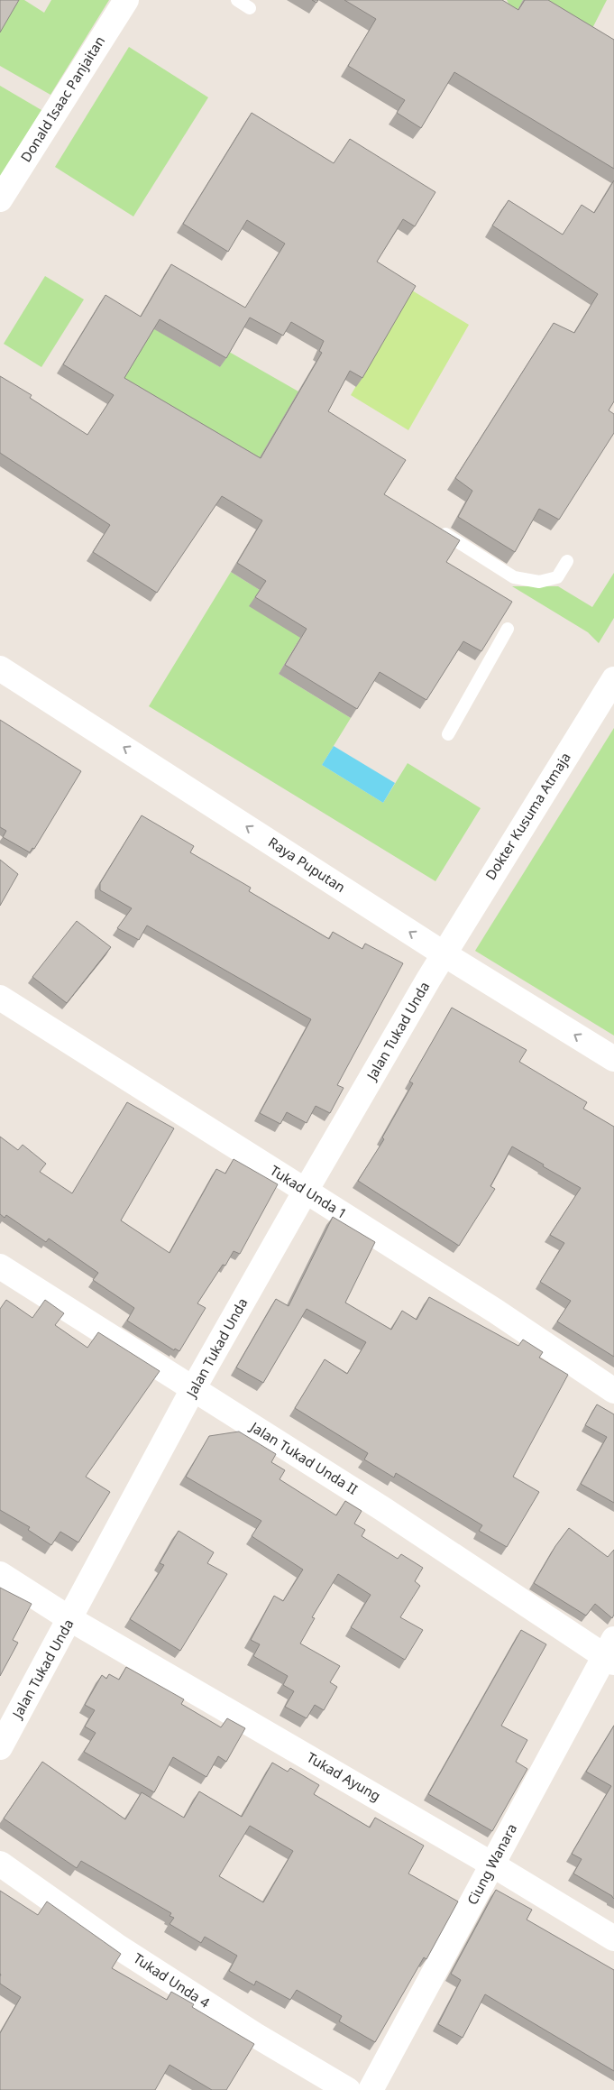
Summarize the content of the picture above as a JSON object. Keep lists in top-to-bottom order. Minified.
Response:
{"streets":{"street":["Donald Isaac Panjaitan","Dokter Kusuma Atmaja","Raya Puputan","Jalan Tukad Unda","Tukad Unda 1","Jalan Tukad Unda II","Tukad Ayung","Ciung Wanara","Tukad Unda 4"]},"crossings":[["Dokter Kusuma Atmaja","Raya Puputan"],["Dokter Kusuma Atmaja","Jalan Tukad Unda"],["Raya Puputan","Jalan Tukad Unda"],["Jalan Tukad Unda","Tukad Unda 1"],["Jalan Tukad Unda","Jalan Tukad Unda II"],["Jalan Tukad Unda","Tukad Ayung"],["Jalan Tukad Unda II","Ciung Wanara"],["Tukad Ayung","Ciung Wanara"]],"one_way":["Raya Puputan"]}
